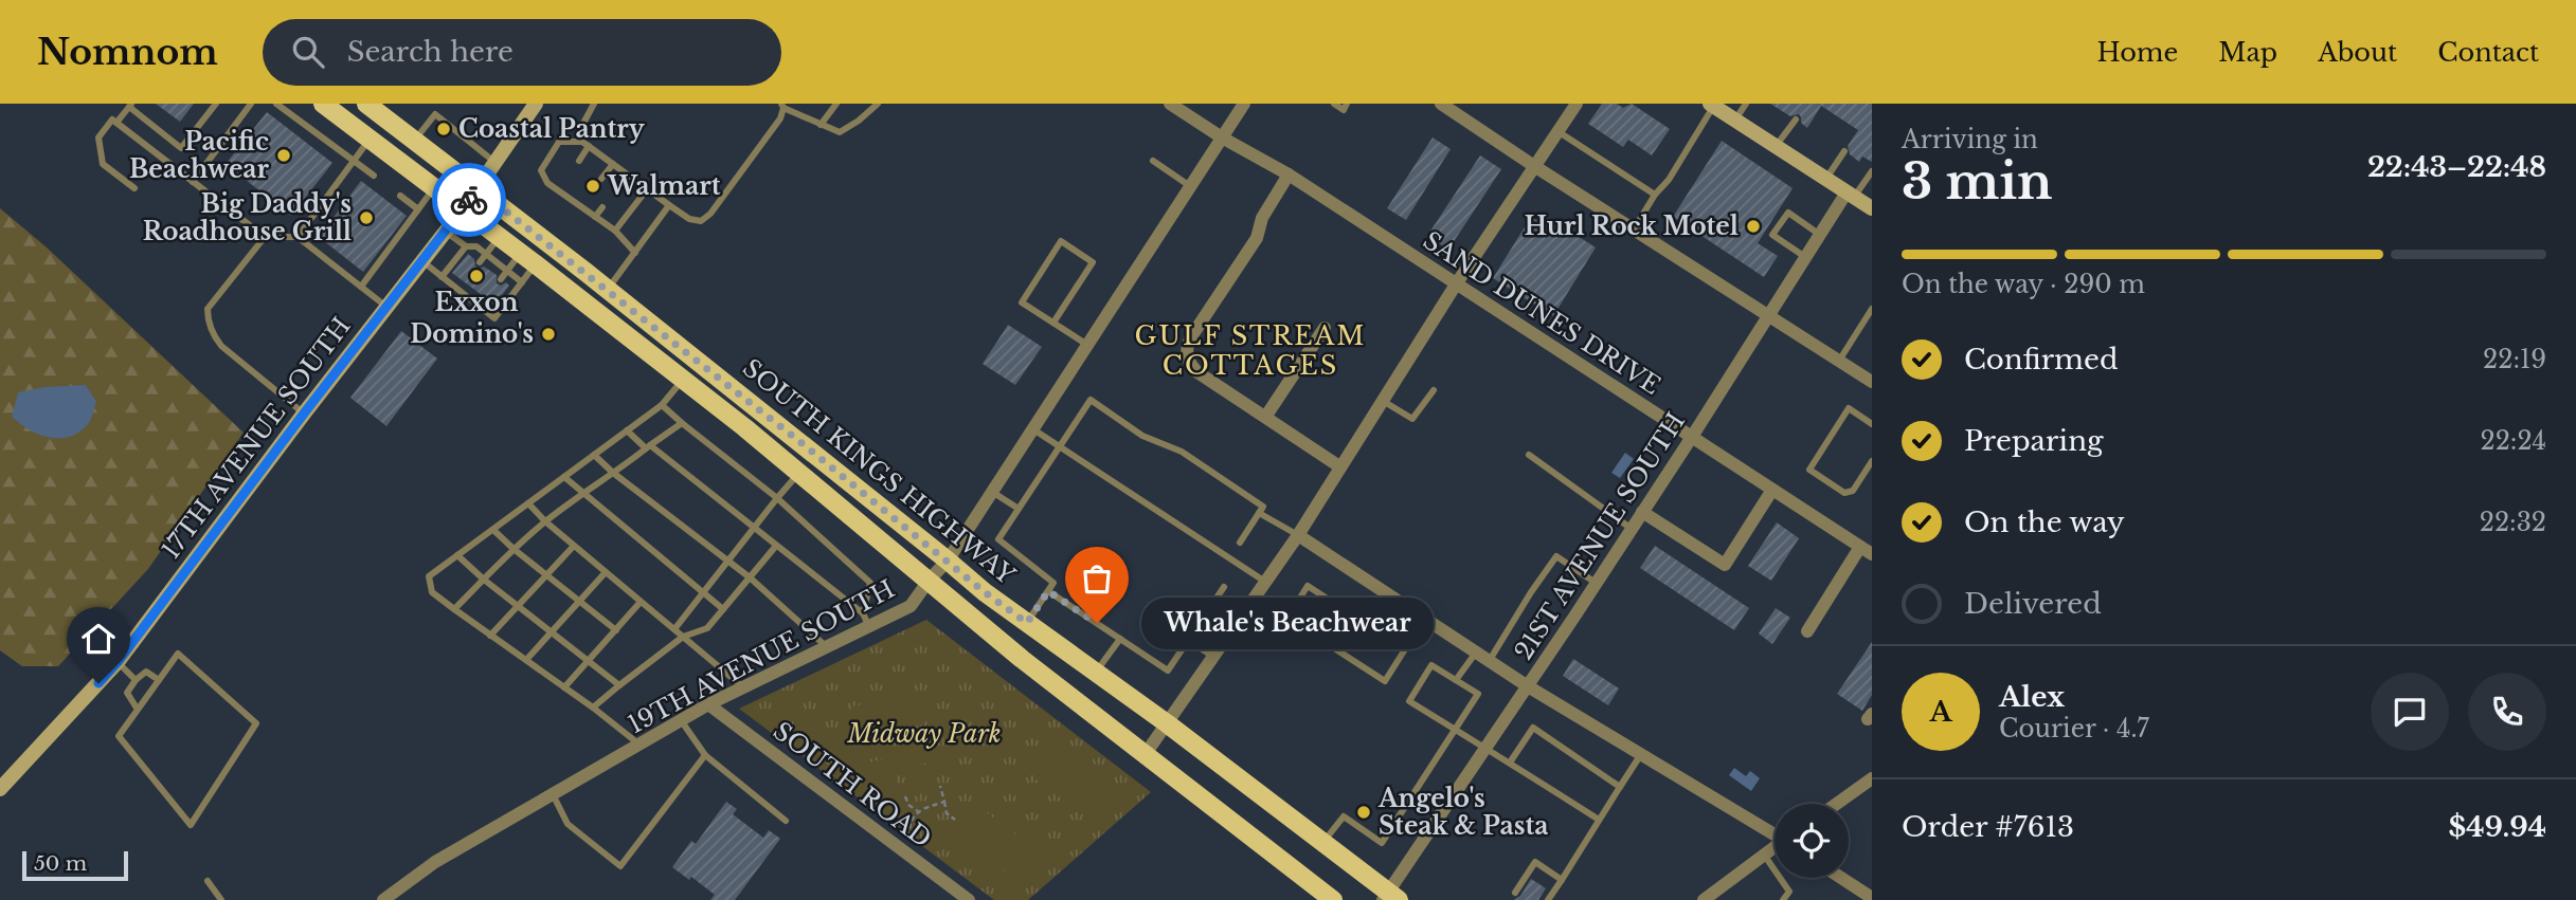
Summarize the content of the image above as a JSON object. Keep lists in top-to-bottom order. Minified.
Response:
{"streets":{"main road":["SOUTH KINGS HIGHWAY"],"street":["SAND DUNES DRIVE","17TH AVENUE SOUTH","21ST AVENUE SOUTH","19TH AVENUE SOUTH","SOUTH ROAD"]},"crossings":[["SAND DUNES DRIVE","21ST AVENUE SOUTH"],["SAND DUNES DRIVE","19TH AVENUE SOUTH"],["17TH AVENUE SOUTH","SOUTH KINGS HIGHWAY"],["SOUTH KINGS HIGHWAY","21ST AVENUE SOUTH"],["SOUTH KINGS HIGHWAY","19TH AVENUE SOUTH"],["19TH AVENUE SOUTH","SOUTH ROAD"]],"districts":["GULF STREAM COTTAGES"],"parks":["Midway Park"],"places":["Coastal Pantry","Pacific Beachwear","Walmart","Big Daddy's Roadhouse Grill","Hurl Rock Motel","Exxon","Domino's","Whale's Beachwear","Angelo's Steak & Pasta"],"scale_bar":"50 m","page":{"header":"Nomnom","search":"Search here","nav":["Home","Map","About","Contact"],"heading":["3 min","Arriving in","22:43–22:48"],"panel":["Alex","Courier · 4.7","Order #7613","$49.94"],"bar":"On the way · 290 m","list":[["Confirmed","22:19"],["Preparing","22:24"],["On the way","22:32"],"Delivered"],"bubble":"Whale's Beachwear","round":"A","scale":"50 m"}}
